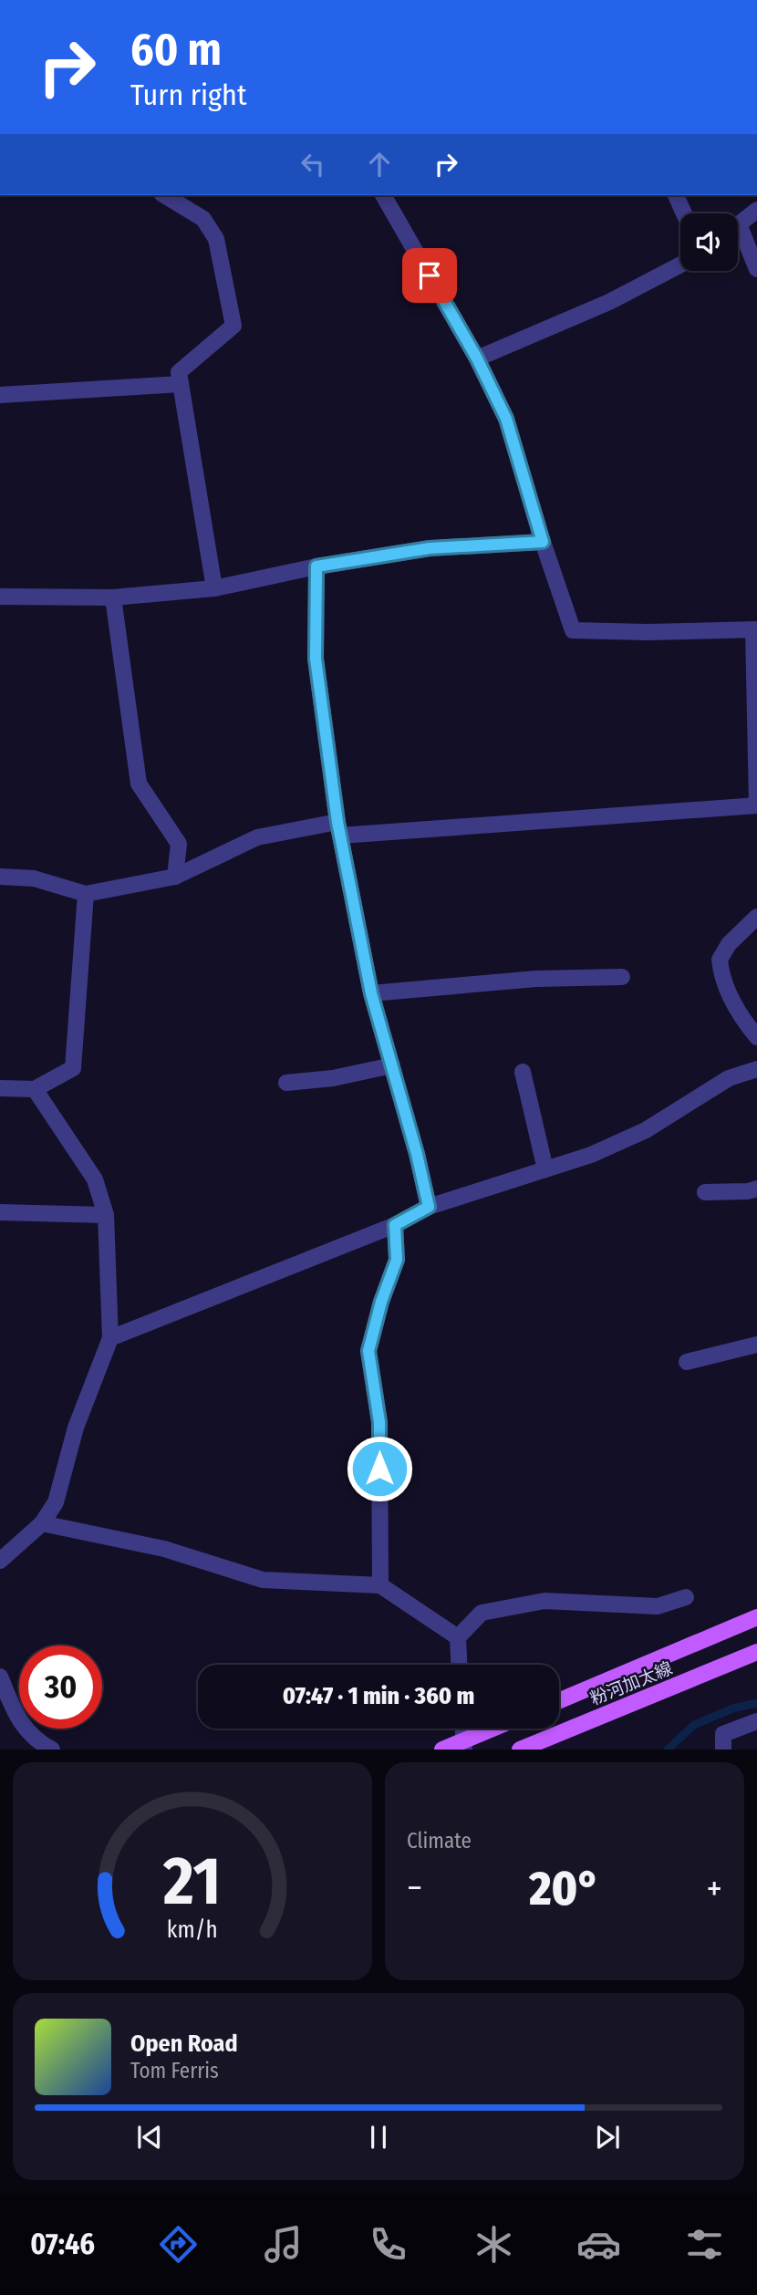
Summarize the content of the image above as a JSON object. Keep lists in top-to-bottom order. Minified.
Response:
{"streets":{"main road":["粉河加太線"]},"page":{"turn":["60 m","Turn right"],"limit":"30","trip":"07:47 · 1 min · 360 m","tile":"Climate","heat":["−","20°","+"],"song":["Open Road","Tom Ferris"],"tabs":"07:46","gauge":["21","km/h"]}}
